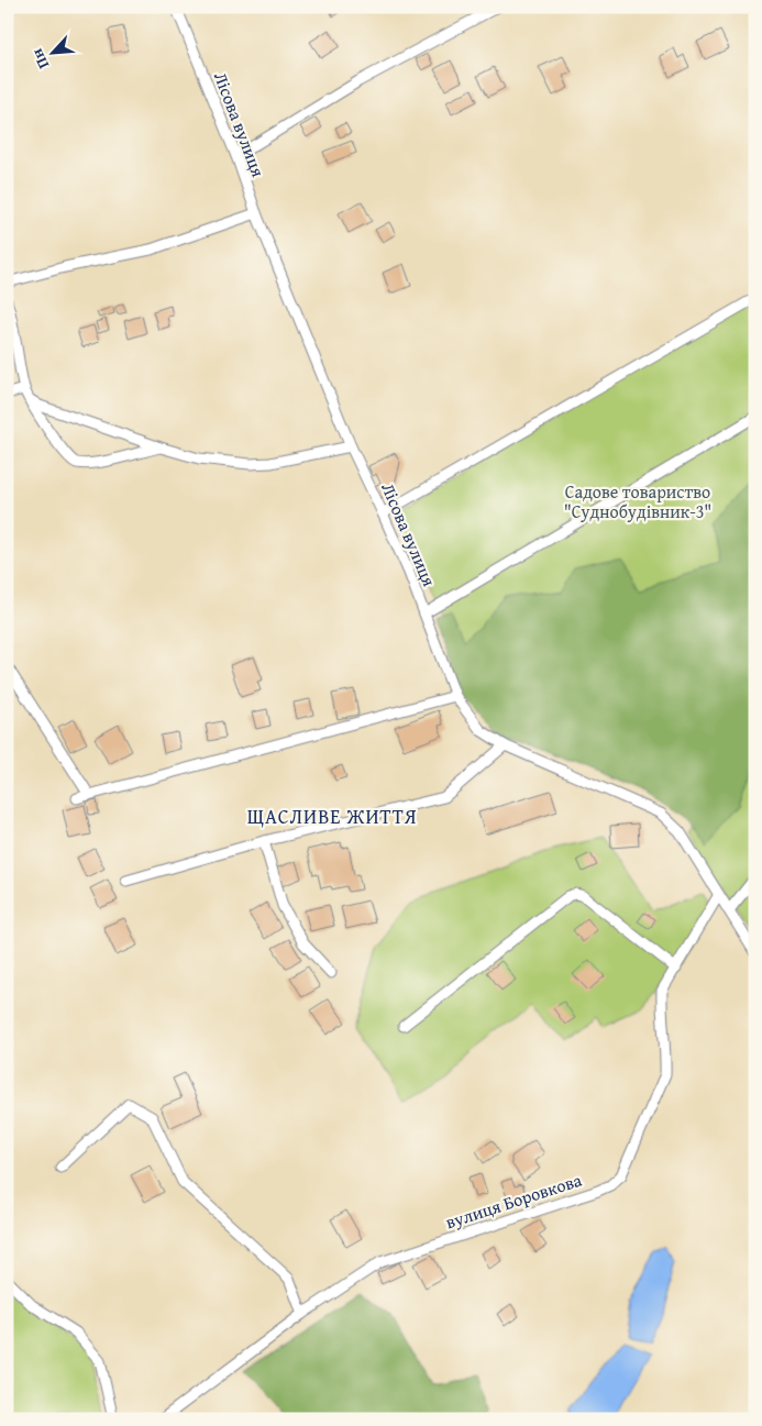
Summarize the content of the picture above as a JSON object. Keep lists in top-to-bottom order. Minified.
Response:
{"streets":{"street":["Лісова вулиця","вулиця Боровкова"]},"crossings":[["Лісова вулиця","вулиця Боровкова"]],"districts":["ЩАСЛИВЕ ЖИТТЯ"],"parks":["Садове товариство \"Суднобудівник-3\""],"north":"bottom left"}
